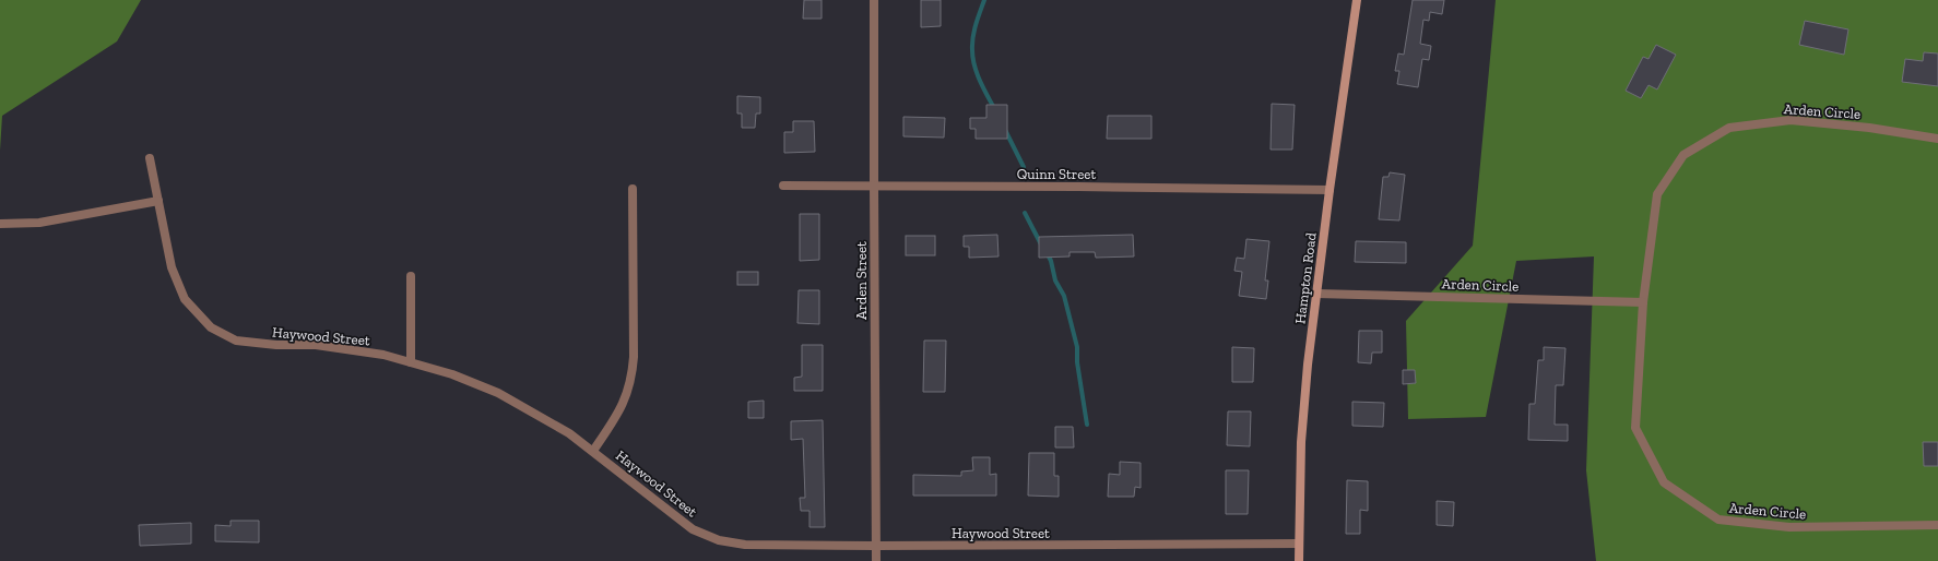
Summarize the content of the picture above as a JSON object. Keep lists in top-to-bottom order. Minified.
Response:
{"streets":{"main road":["Hampton Road"],"street":["Arden Circle","Quinn Street","Arden Street","Haywood Street"]},"crossings":[["Arden Circle","Hampton Road"],["Quinn Street","Hampton Road"],["Quinn Street","Arden Street"],["Hampton Road","Haywood Street"],["Arden Street","Haywood Street"]]}
